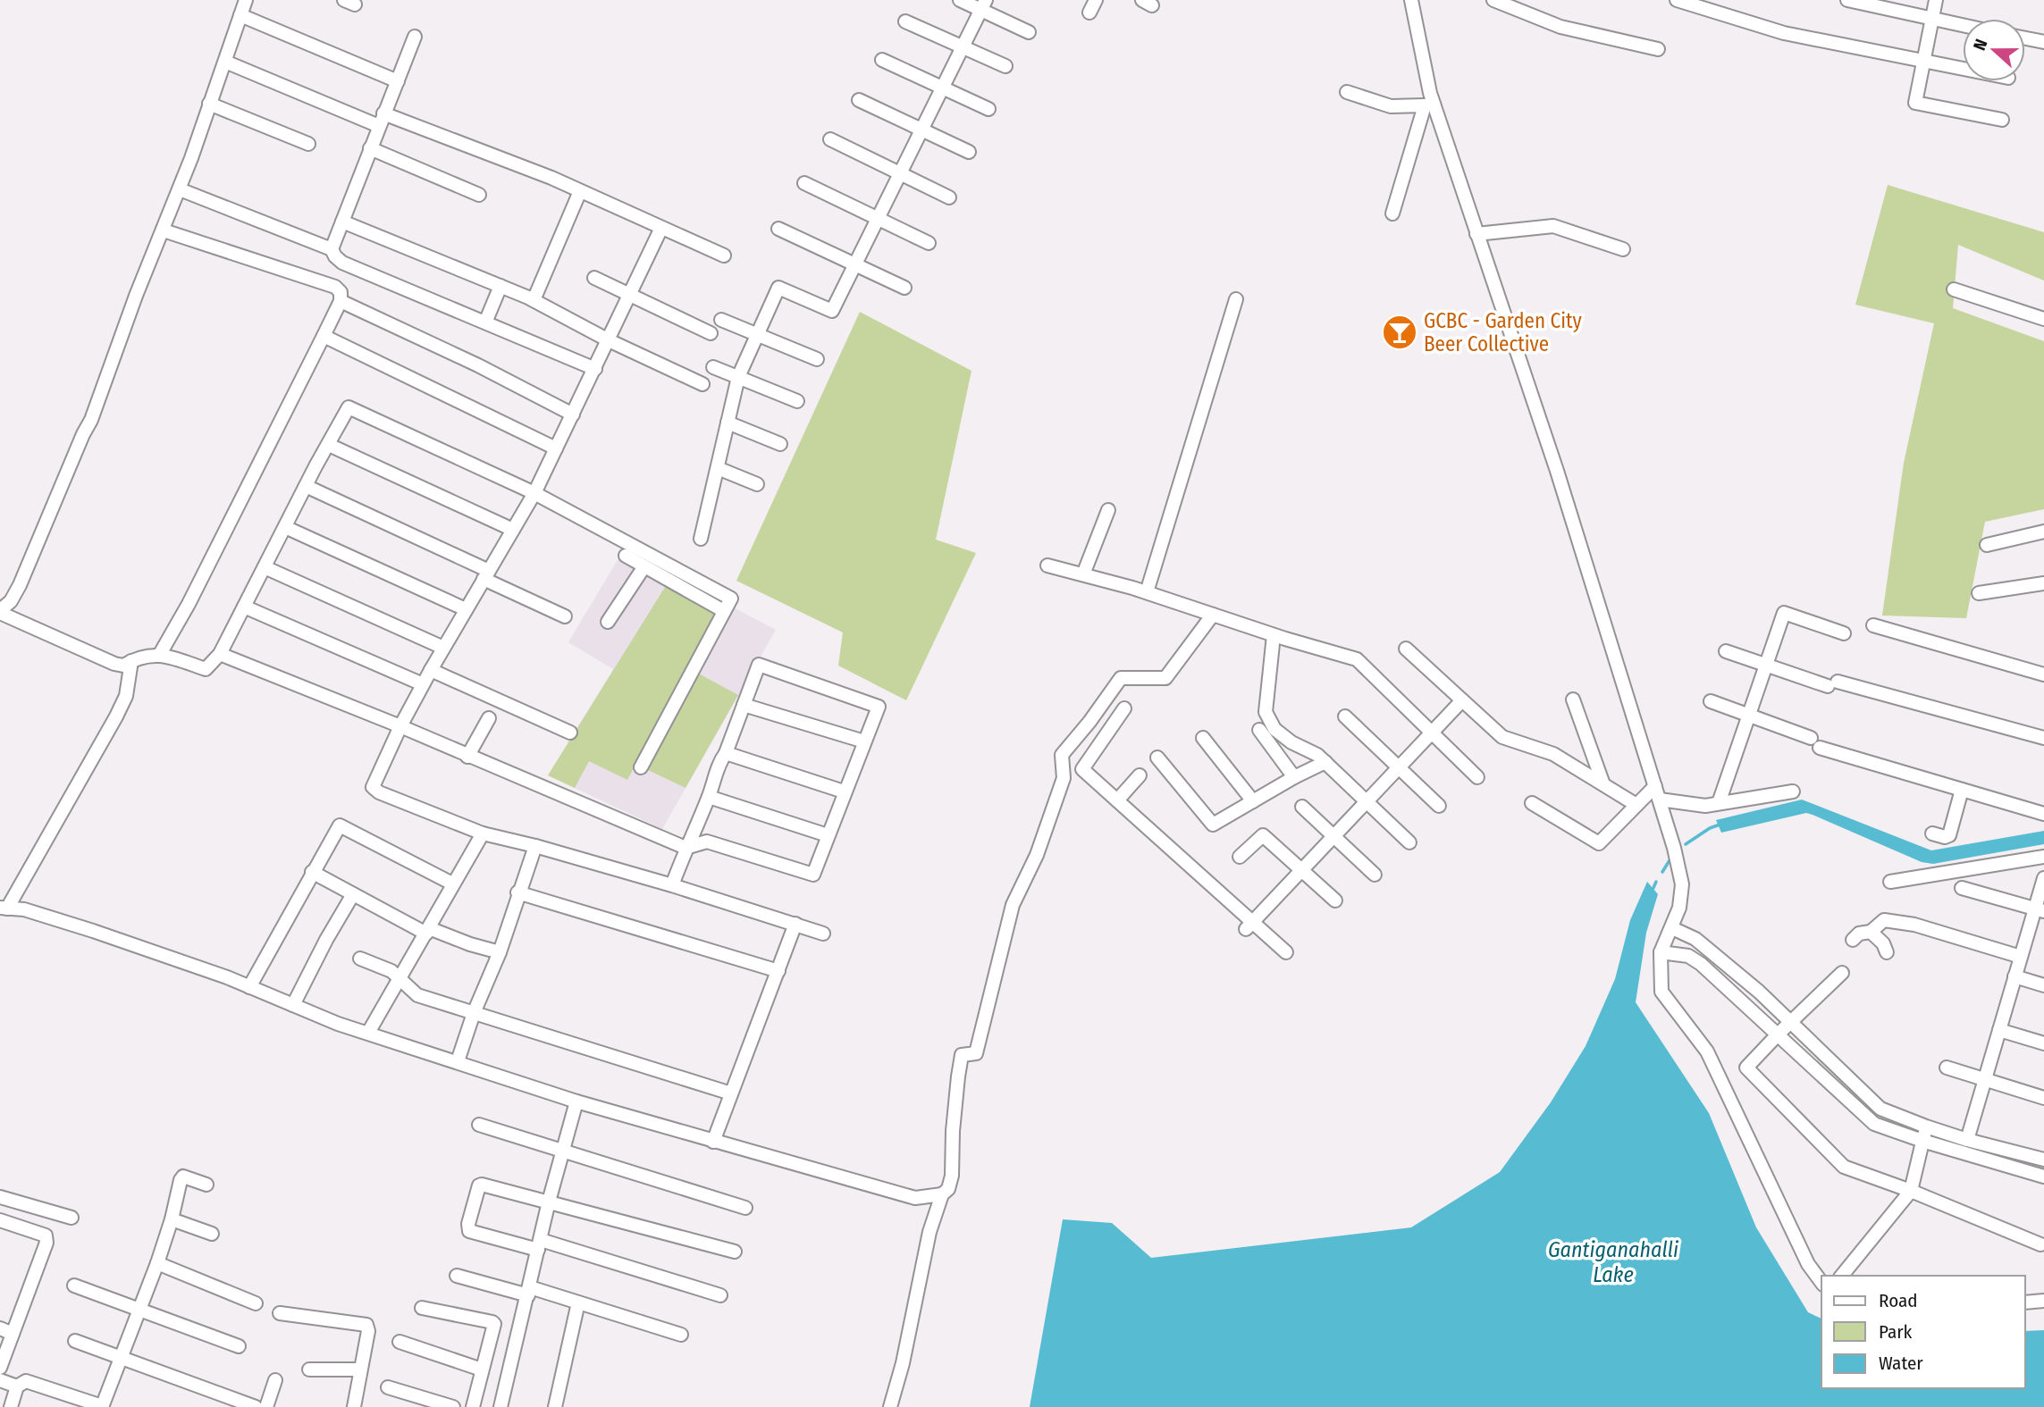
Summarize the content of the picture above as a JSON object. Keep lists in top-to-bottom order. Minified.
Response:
{"water":["Gantiganahalli Lake"],"places":{"bar":["GCBC - Garden City Beer Collective"]},"legend":["Road","Park","Water"],"north":"left"}
